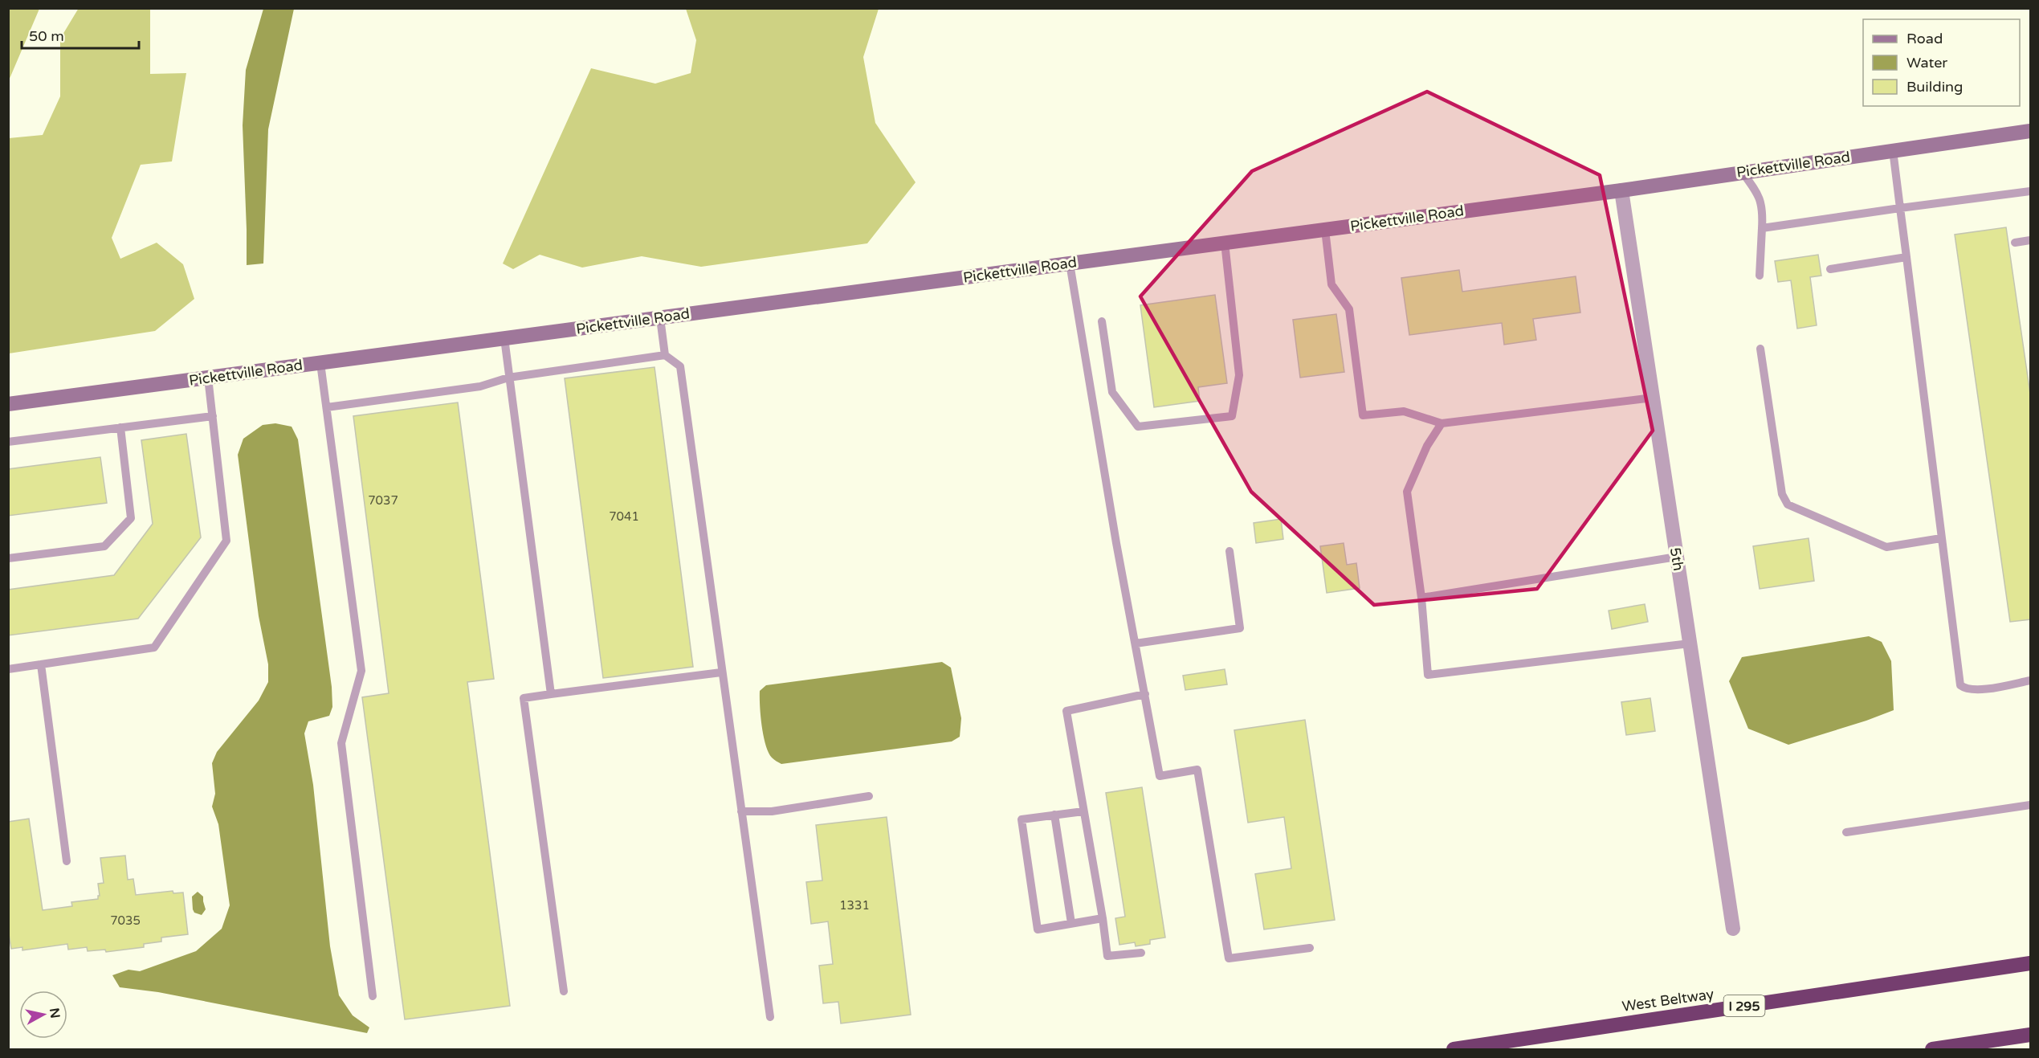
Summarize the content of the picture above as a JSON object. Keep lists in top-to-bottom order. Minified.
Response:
{"streets":{"highway":["West Beltway","I 295"],"street":["Pickettville Road","5th"]},"crossings":[["Pickettville Road","5th"]],"house_numbers":["7037","7041","1331","7035"],"legend":["Road","Water","Building"],"scale_bar":"50 m","north":"right"}
